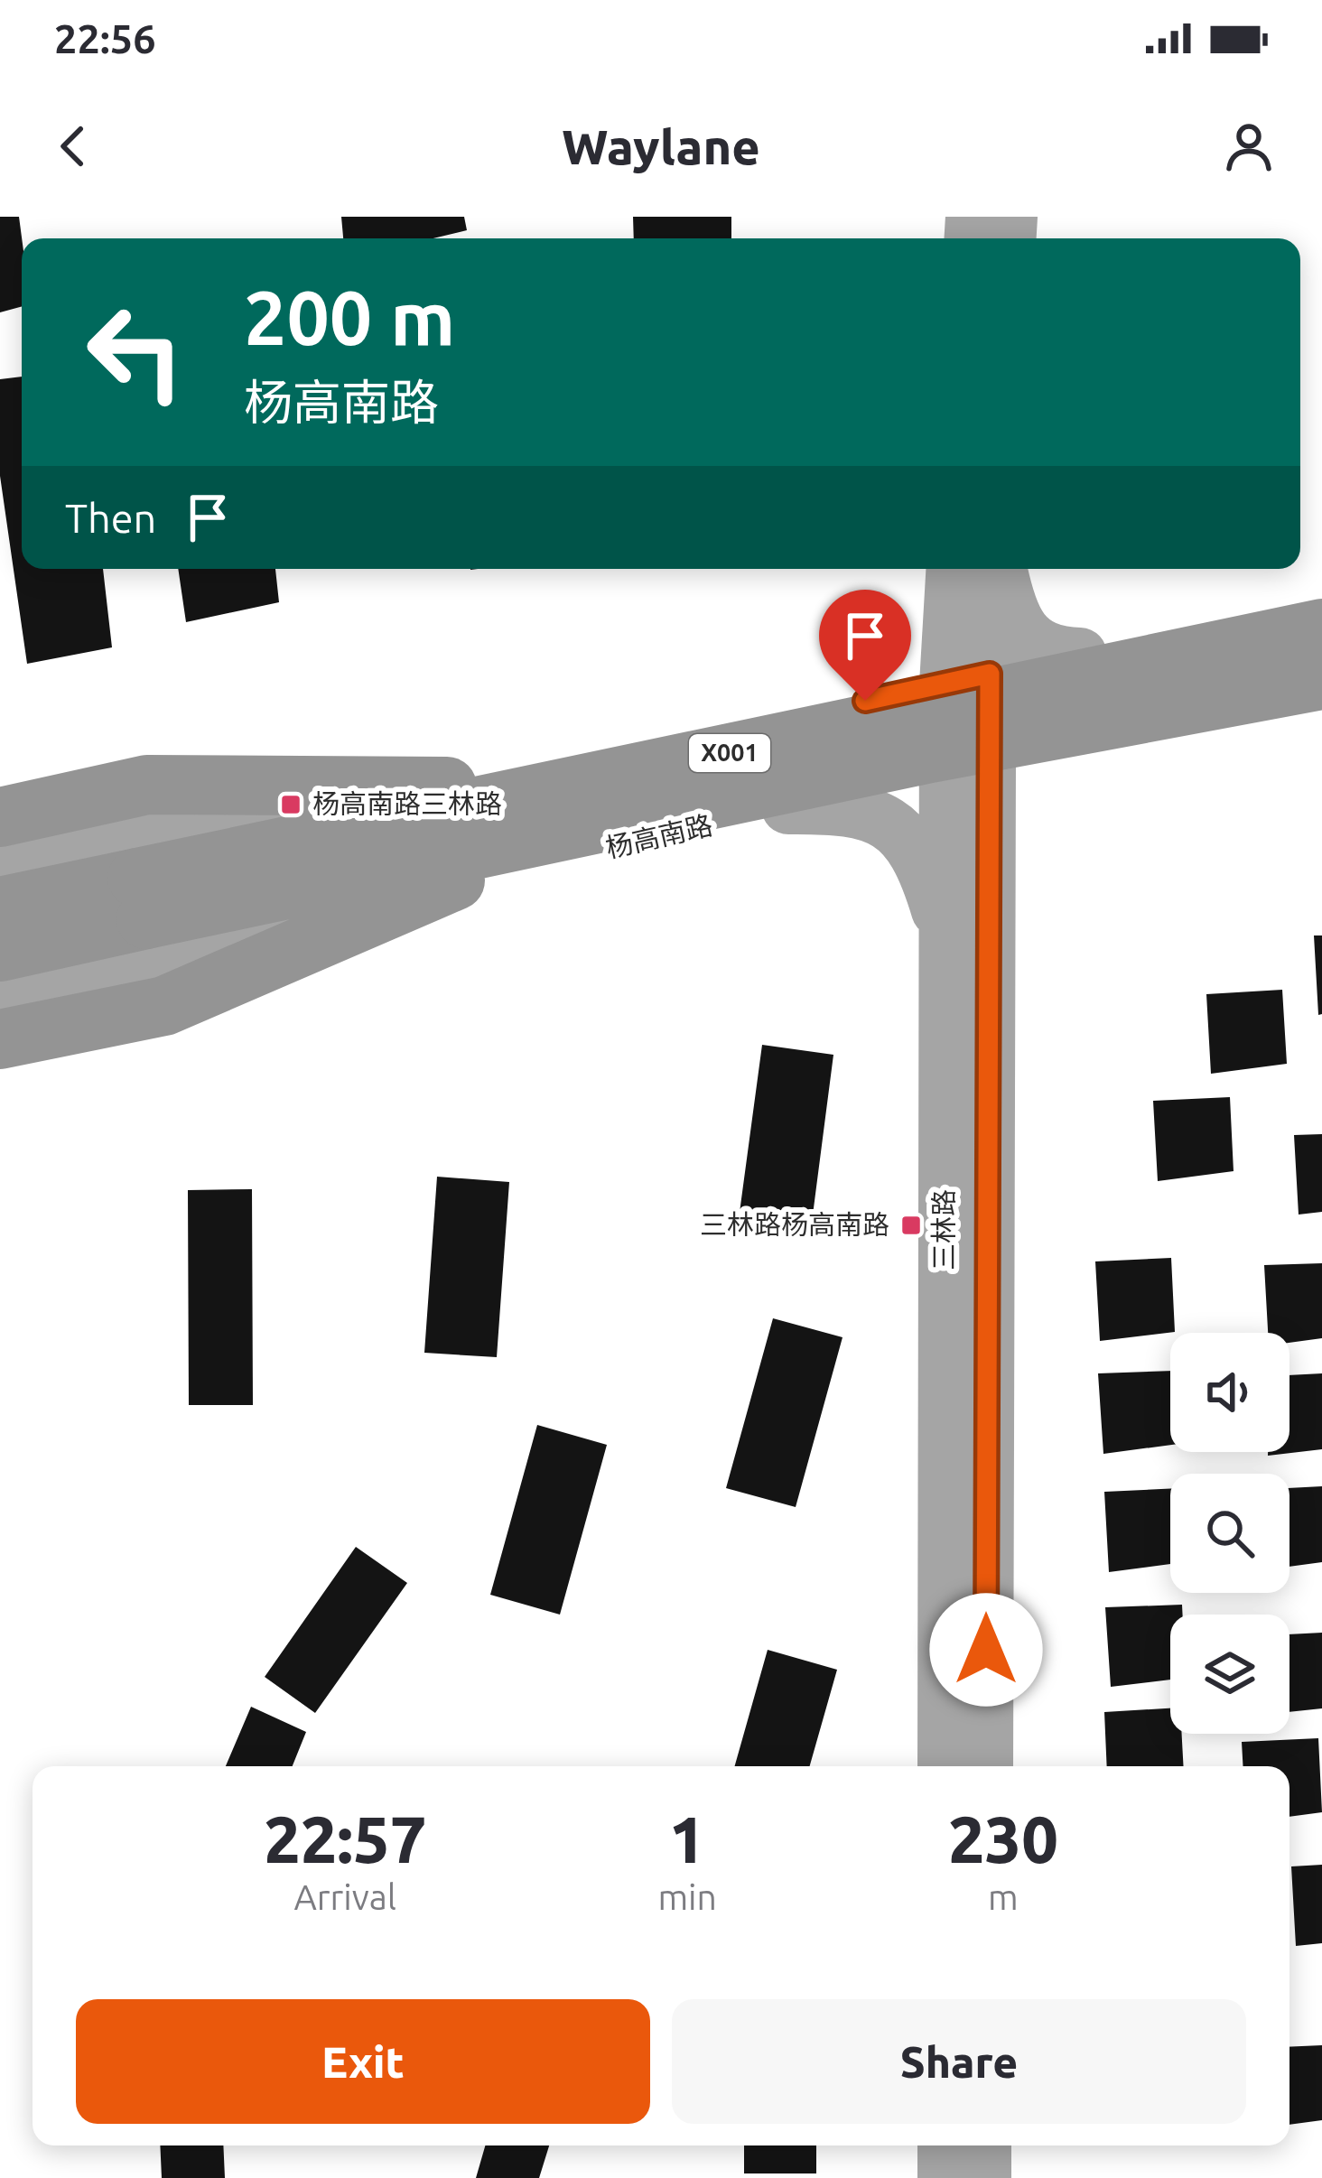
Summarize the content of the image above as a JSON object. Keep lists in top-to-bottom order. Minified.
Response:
{"streets":{"highway":["X001","杨高南路"],"main road":["三林路"]},"crossings":[["X001","杨高南路"],["X001","三林路"],["杨高南路","三林路"]],"places":{"transit":["杨高南路三林路","三林路杨高南路"]},"page":{"status":"22:56","header":"Waylane","turn":["200 m","杨高南路"],"then":"Then","eta":["22:57","Arrival","1","min","230","m"],"buttons":["Exit","Share"]}}
